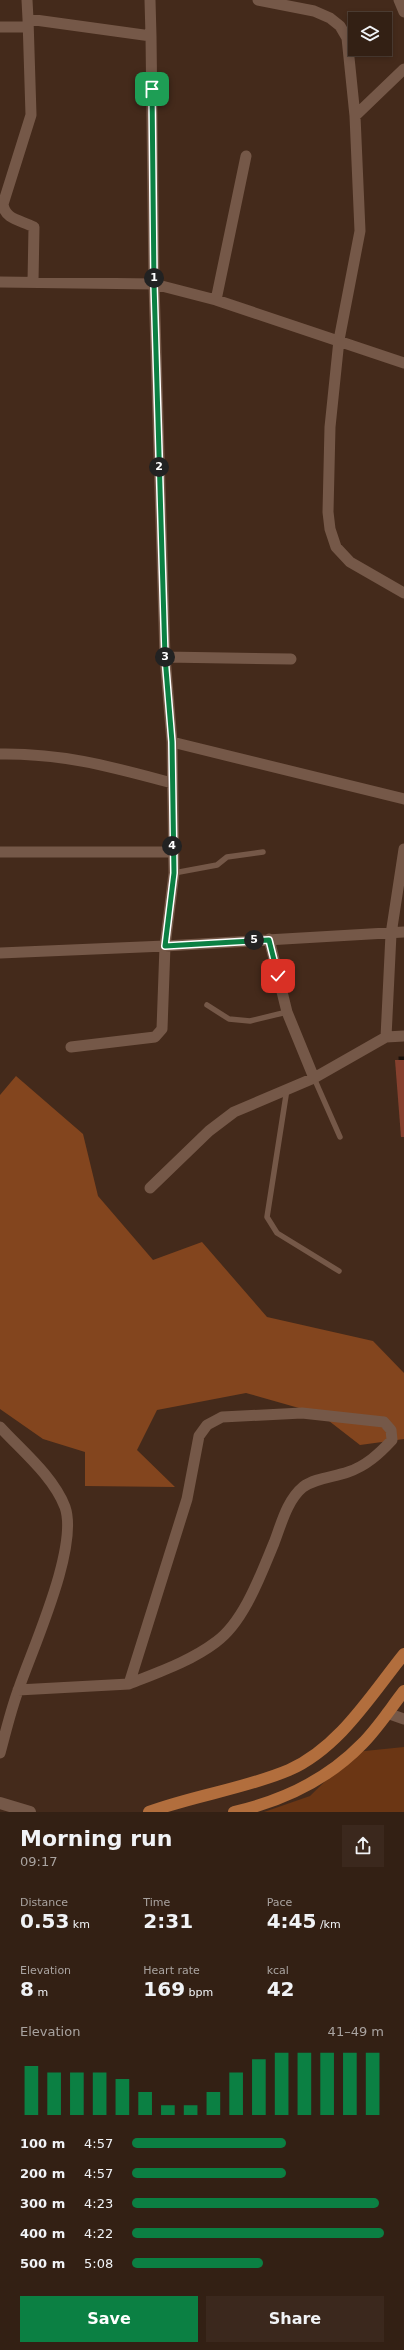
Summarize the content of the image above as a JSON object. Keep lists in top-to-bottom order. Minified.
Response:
{"page":{"pins":["1","2","3","4","5"],"heading":["Morning run","09:17"],"stats":[["Distance","0.53 km"],["Time","2:31"],["Pace","4:45 /km"],["Elevation","8 m"],["Heart rate","169 bpm"],["kcal","42"]],"chart":["Elevation","41–49 m"],"list":[{"name":"100 m","note":"4:57"},{"name":"200 m","note":"4:57"},{"name":"300 m","note":"4:23"},{"name":"400 m","note":"4:22"},{"name":"500 m","note":"5:08"}],"buttons":["Save","Share"]}}
